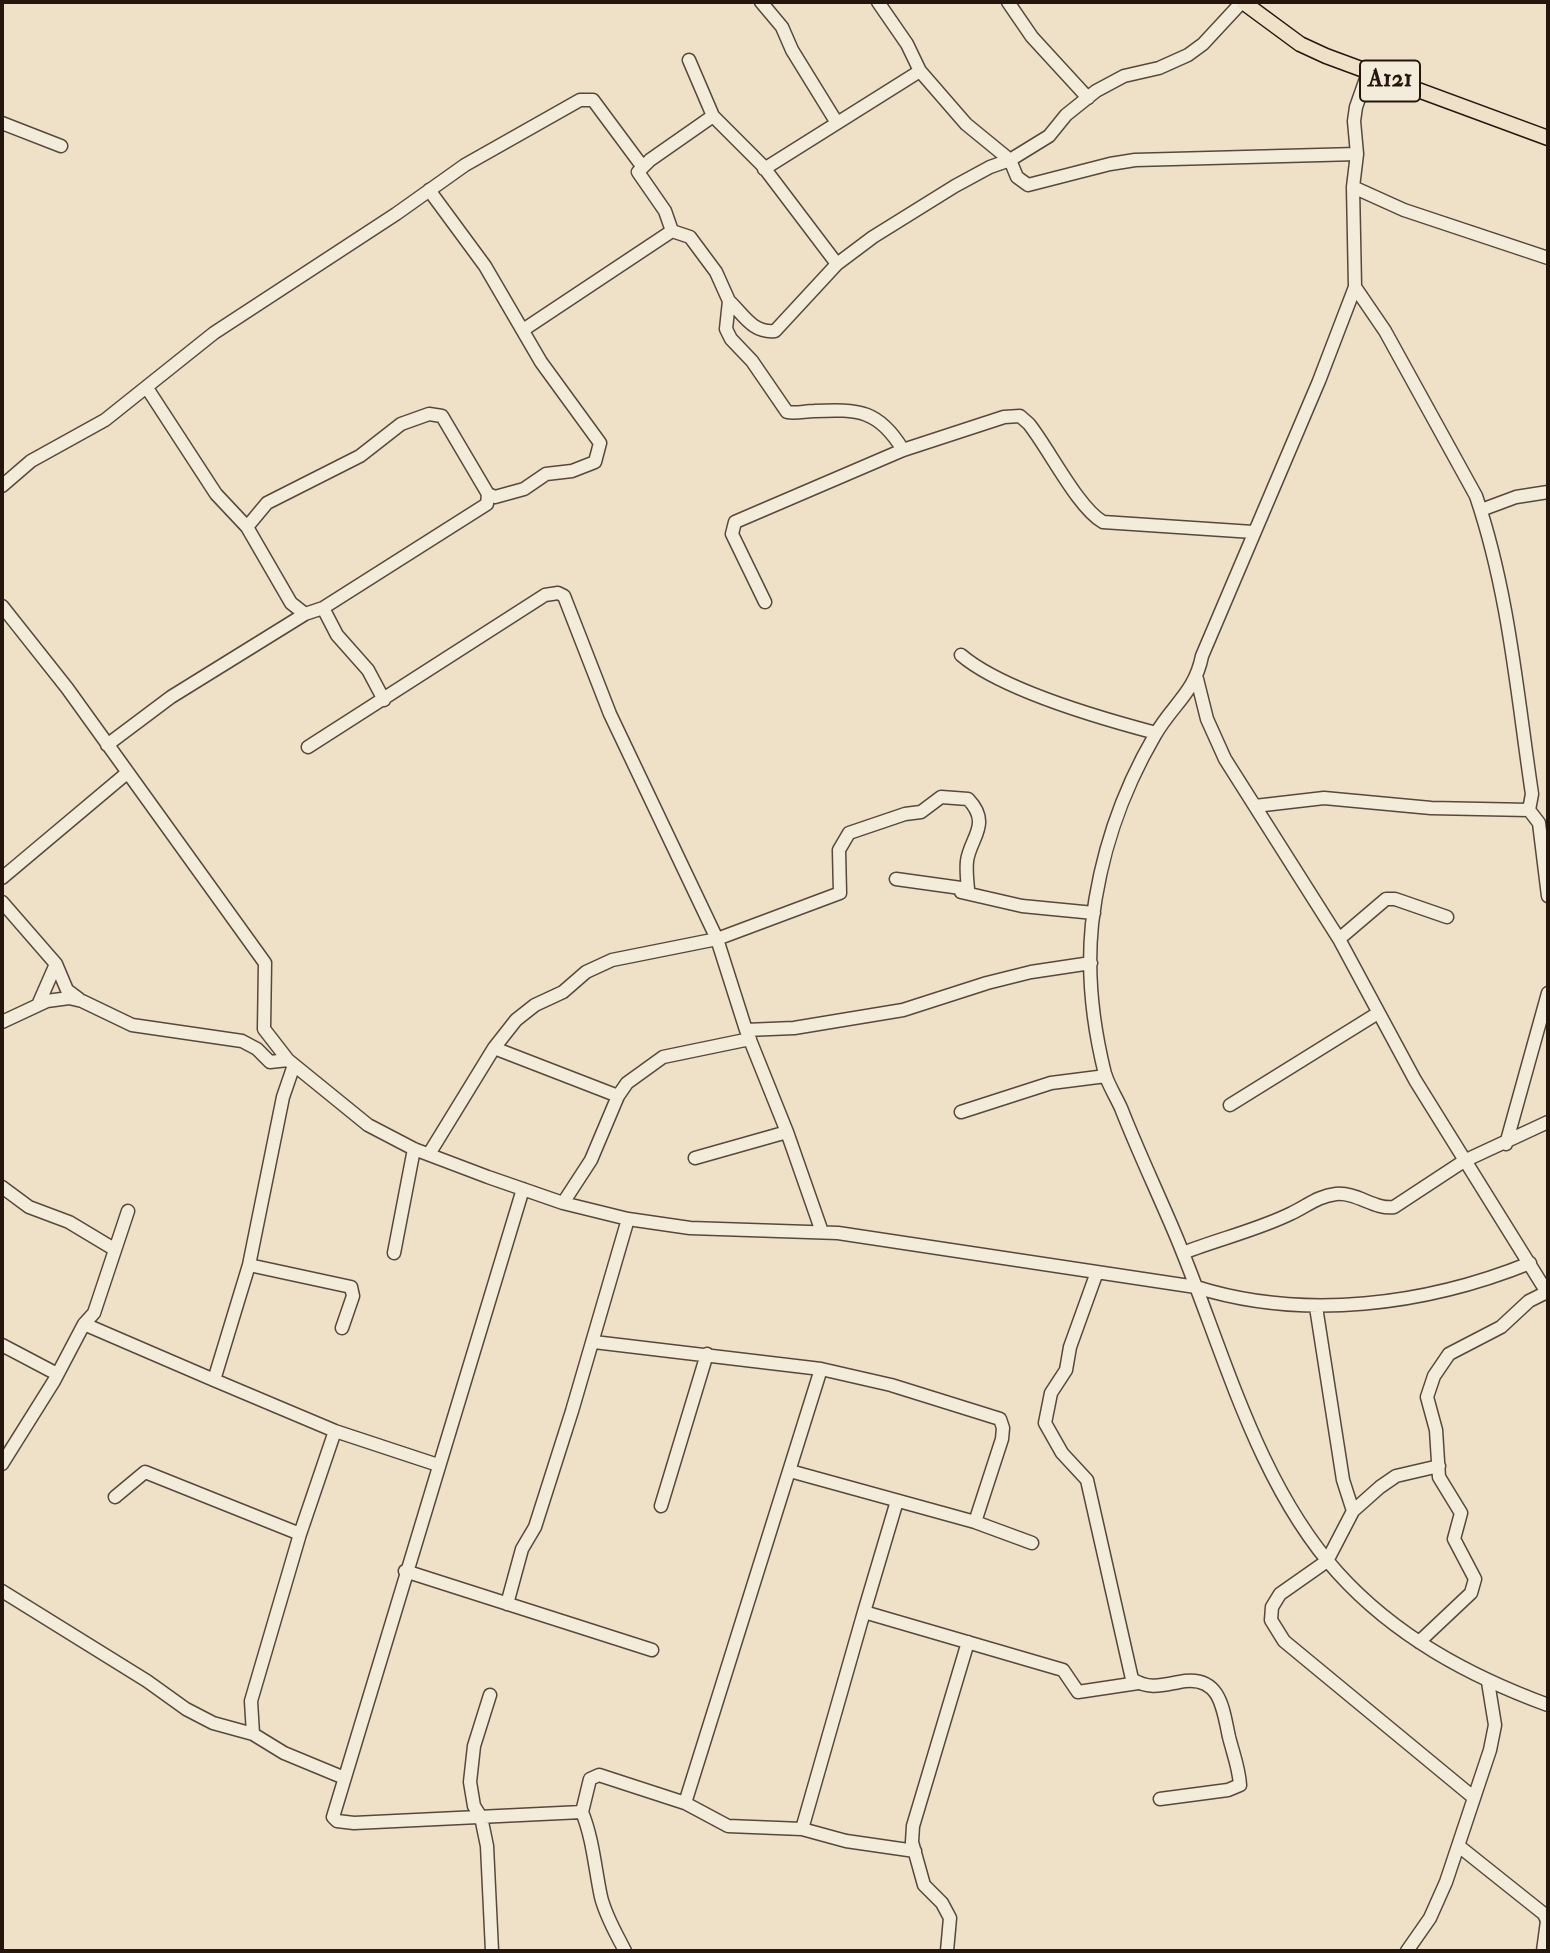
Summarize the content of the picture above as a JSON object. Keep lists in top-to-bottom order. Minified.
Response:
{"streets":{"main road":["A121"]}}
